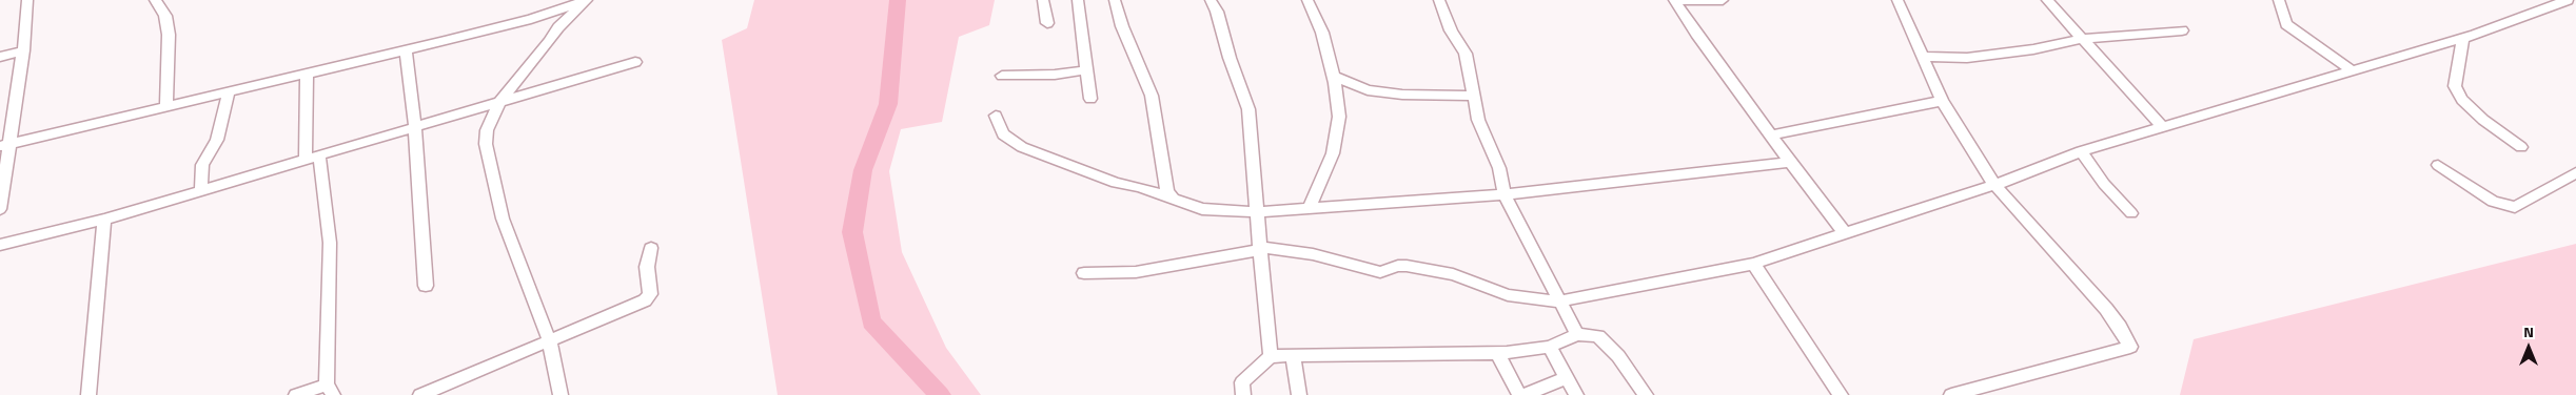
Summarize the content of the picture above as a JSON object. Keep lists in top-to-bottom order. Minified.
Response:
{"north":"top"}
